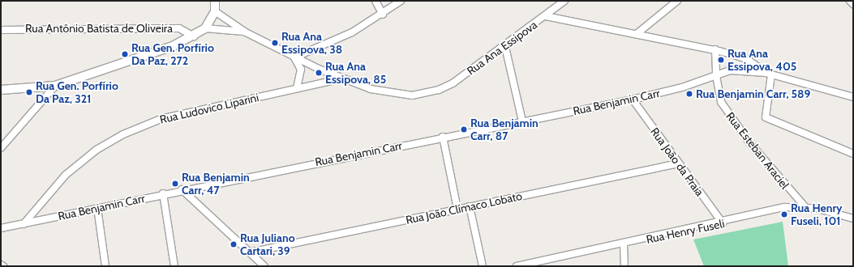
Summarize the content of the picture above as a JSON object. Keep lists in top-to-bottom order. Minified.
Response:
{"streets":{"street":["Rua Antônio Batista de Oliveira","Rua Ana Essipova","Rua Benjamin Carr","Rua Ludovico Liparini","Rua Esteban Araciel","Rua João da Praia","Rua João Clímaco Lobato","Rua Henry Fuseli"]},"crossings":[["Rua Ana Essipova","Rua Benjamin Carr"],["Rua Ana Essipova","Rua Ludovico Liparini"],["Rua Ana Essipova","Rua Esteban Araciel"],["Rua Benjamin Carr","Rua Ludovico Liparini"],["Rua Benjamin Carr","Rua Esteban Araciel"],["Rua Benjamin Carr","Rua João da Praia"],["Rua Esteban Araciel","Rua Henry Fuseli"],["Rua João da Praia","Rua João Clímaco Lobato"],["Rua João da Praia","Rua Henry Fuseli"]],"places":["Rua Ana Essipova, 38","Rua Gen. Porfírio Da Paz, 272","Rua Ana Essipova, 405","Rua Ana Essipova, 85","Rua Gen. Porfírio Da Paz, 321","Rua Benjamin Carr, 589","Rua Benjamin Carr, 87","Rua Benjamin Carr, 47","Rua Henry Fuseli, 101","Rua Juliano Cartari, 39"]}
